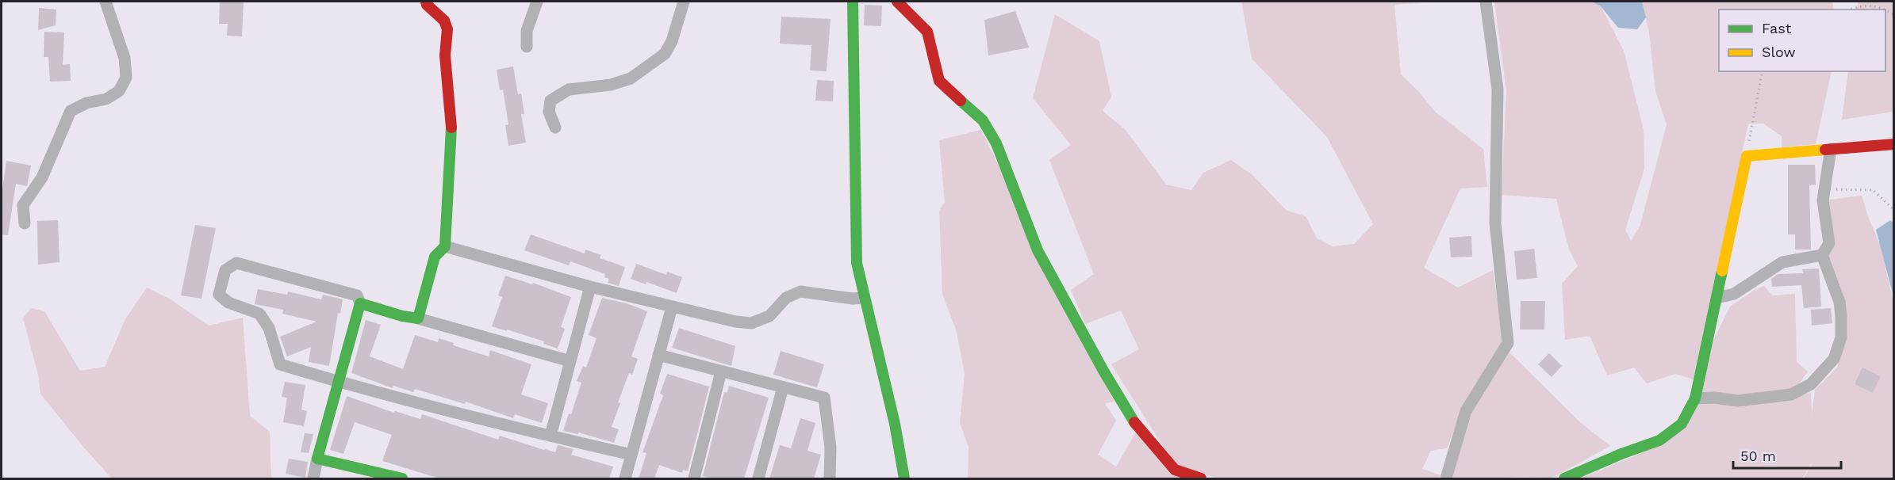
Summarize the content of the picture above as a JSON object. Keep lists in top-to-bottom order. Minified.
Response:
{"legend":["Fast","Slow"],"scale_bar":"50 m"}
